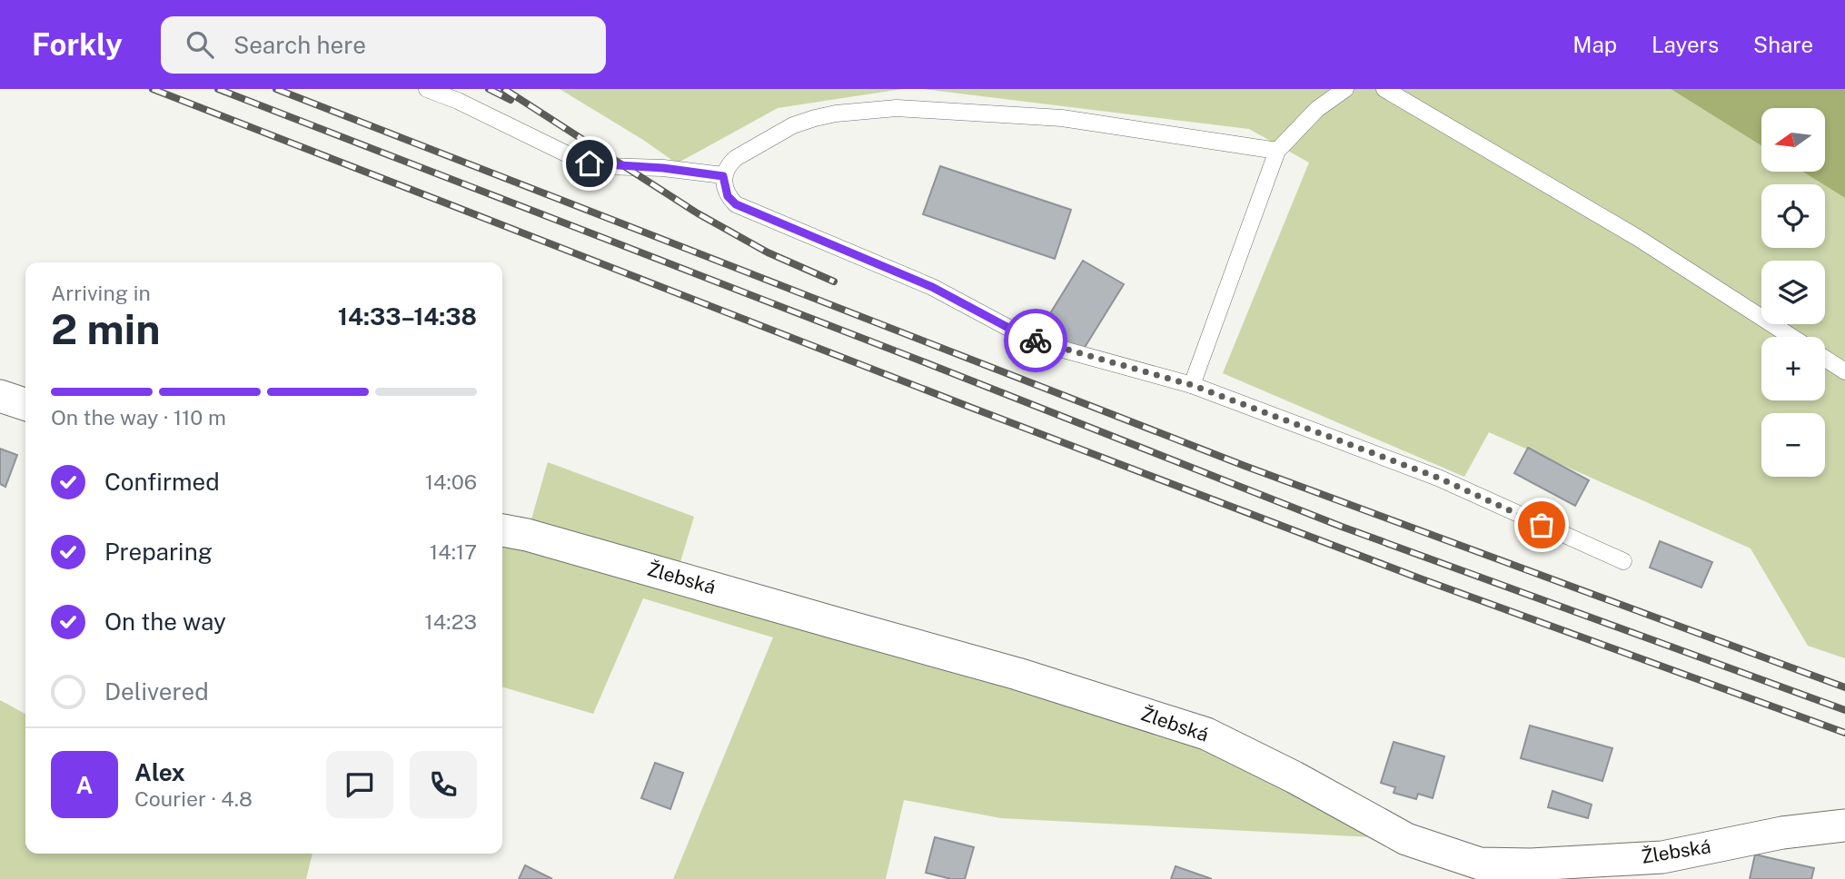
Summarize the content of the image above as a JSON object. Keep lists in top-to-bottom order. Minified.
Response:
{"streets":{"street":["Žlebská"]},"north":"left","page":{"header":"Forkly","search":"Search here","nav":["Map","Layers","Share"],"map_buttons":["+","−"],"heading":["2 min","Arriving in","14:33–14:38"],"panel":["Alex","Courier · 4.8"],"bar":"On the way · 110 m","list":[["Confirmed","14:06"],["Preparing","14:17"],["On the way","14:23"],"Delivered"],"round":"A"}}
